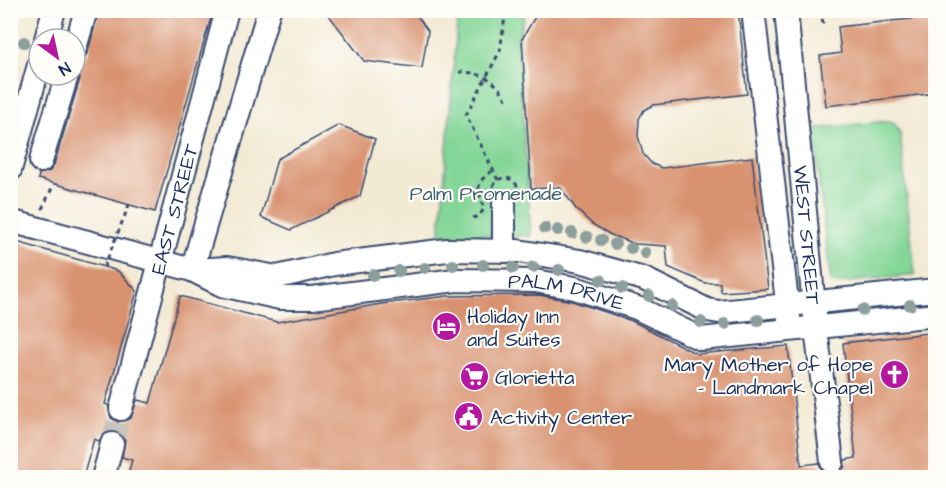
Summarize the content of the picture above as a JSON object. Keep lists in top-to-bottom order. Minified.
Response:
{"streets":{"street":["EAST STREET","WEST STREET","PALM DRIVE"]},"crossings":[["EAST STREET","PALM DRIVE"],["WEST STREET","PALM DRIVE"]],"parks":["Palm Promenade"],"places":{"hotel":["Holiday Inn and Suites"],"church":["Mary Mother of Hope - Landmark Chapel"],"supermarket":["Glorietta"],"public building":["Activity Center"]},"north":"bottom right"}
